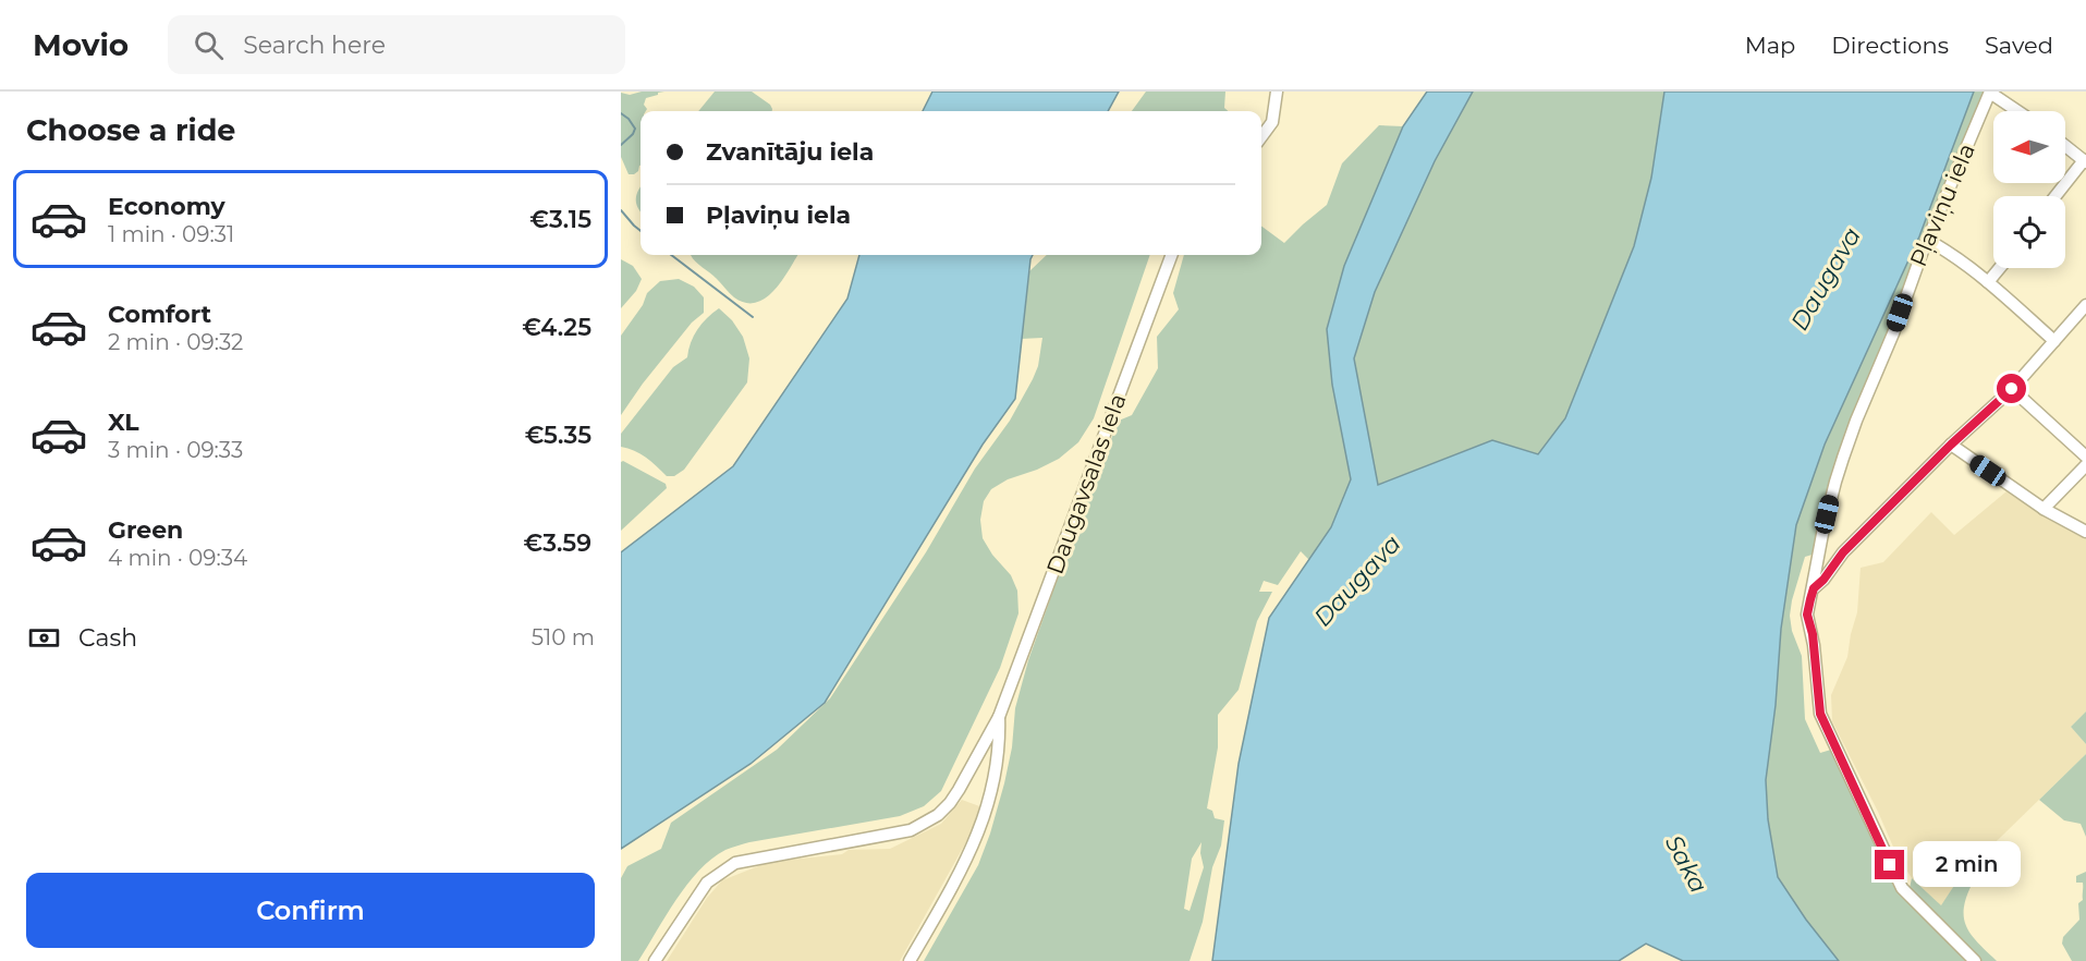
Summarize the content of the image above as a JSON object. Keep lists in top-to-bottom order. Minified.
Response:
{"streets":{"street":["Pļaviņu iela","Daugavsalas iela"]},"water":["Daugava","Saka"],"north":"left","page":{"header":"Movio","search":"Search here","nav":["Map","Directions","Saved"],"heading":"Choose a ride","banner":["Zvanītāju iela","Pļaviņu iela"],"list":[{"name":"Economy","note":"1 min · 09:31","value":"€3.15"},{"name":"Comfort","note":"2 min · 09:32","value":"€4.25"},{"name":"XL","note":"3 min · 09:33","value":"€5.35"},{"name":"Green","note":"4 min · 09:34","value":"€3.59"}],"pay":["Cash","510 m"],"bubble":"2 min","buttons":"Confirm"}}
